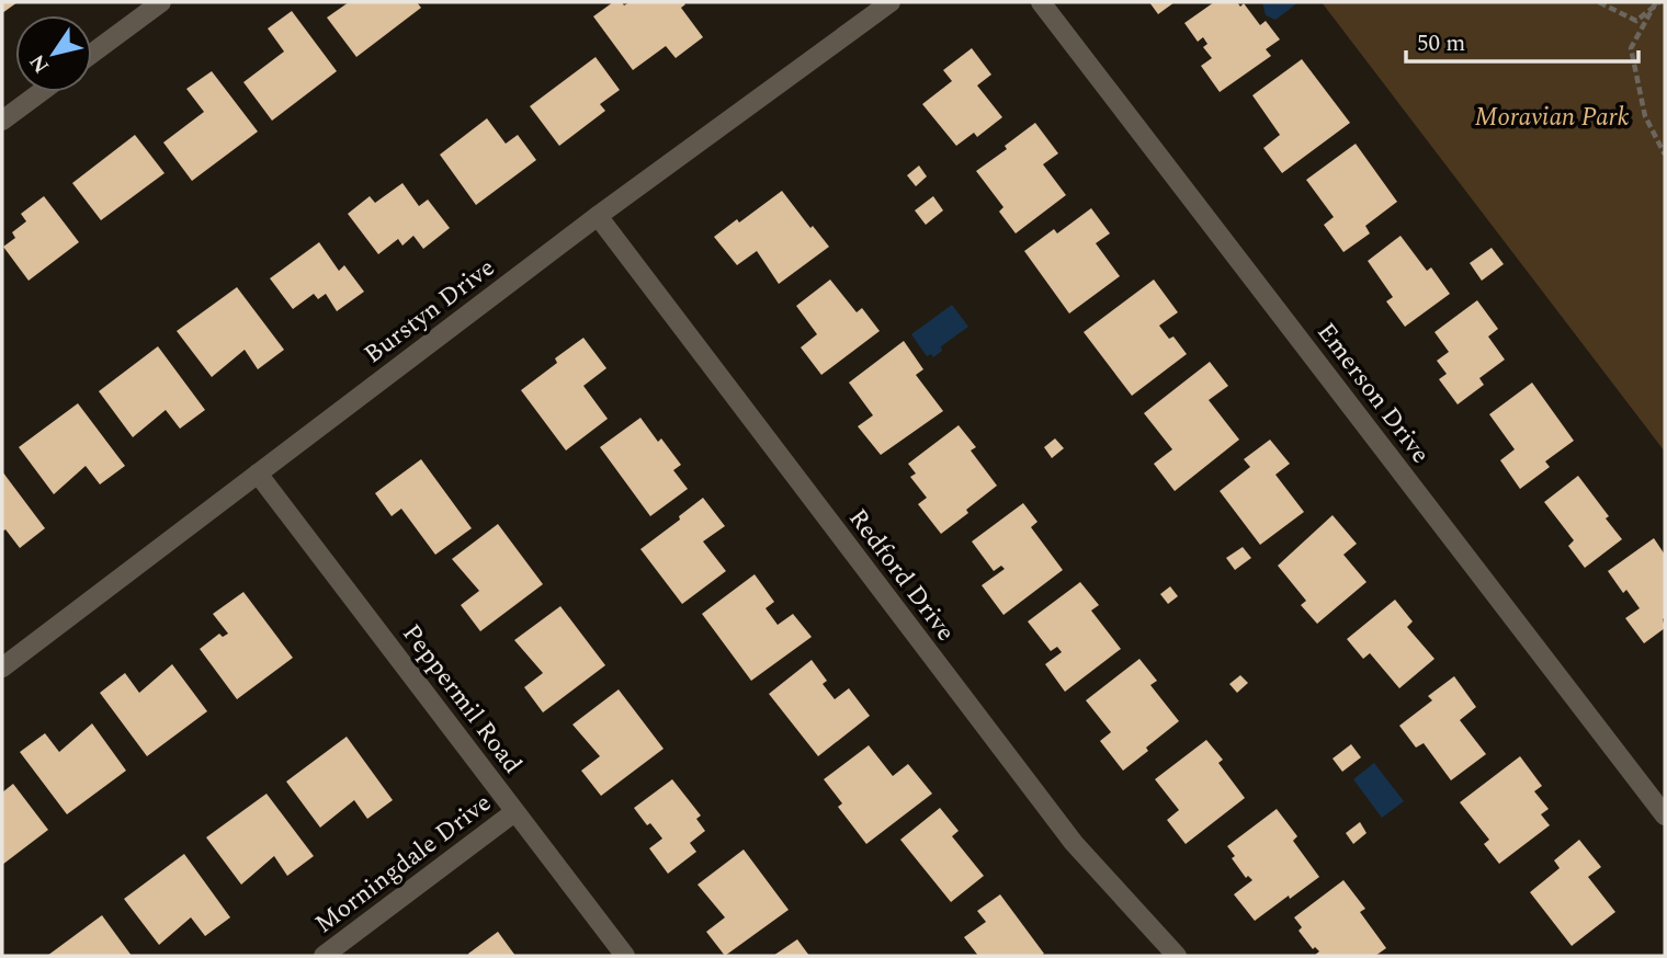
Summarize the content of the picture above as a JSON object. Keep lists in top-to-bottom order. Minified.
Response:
{"streets":{"street":["Burstyn Drive","Emerson Drive","Redford Drive","Peppermil Road","Morningdale Drive"]},"crossings":[["Burstyn Drive","Redford Drive"],["Burstyn Drive","Peppermil Road"],["Peppermil Road","Morningdale Drive"]],"parks":["Moravian Park"],"scale_bar":"50 m","north":"bottom left"}
